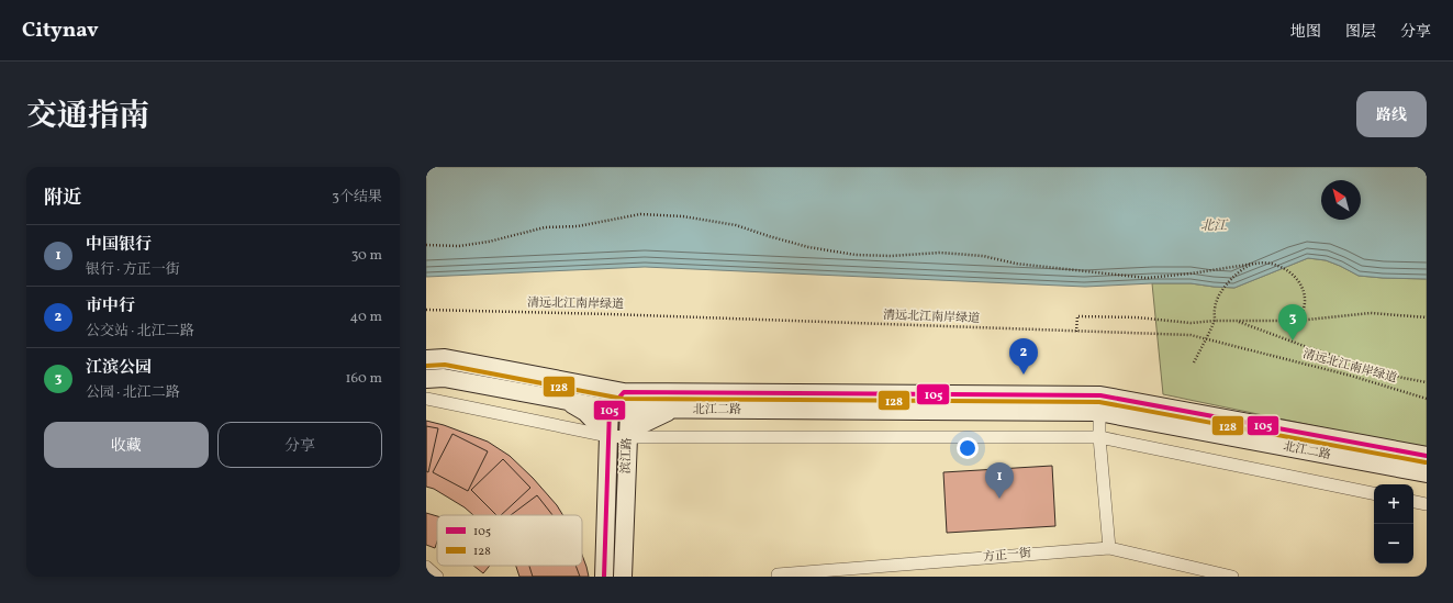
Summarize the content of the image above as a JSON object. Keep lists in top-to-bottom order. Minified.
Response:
{"streets":{"main road":["北江二路","滨江路"],"street":["方正一街"],"path":["清远北江南岸绿道"]},"crossings":[["北江二路","滨江路"]],"water":["北江"],"lines":["transit line 128","transit line 105"],"legend":["105","128"],"north":"top left","page":{"header":"Citynav","nav":["地图","图层","分享"],"title":"交通指南","buttons":["路线",["收藏","分享"]],"heading":["附近","3个结果"],"list":[{"mark":"1","name":"中国银行","note":"银行 · 方正一街","value":"30 m"},{"mark":"2","name":"市中行","note":"公交站 · 北江二路","value":"40 m"},{"mark":"3","name":"江滨公园","note":"公园 · 北江二路","value":"160 m"}],"pins":["3","2","1"],"map_buttons":["+","−"]}}
